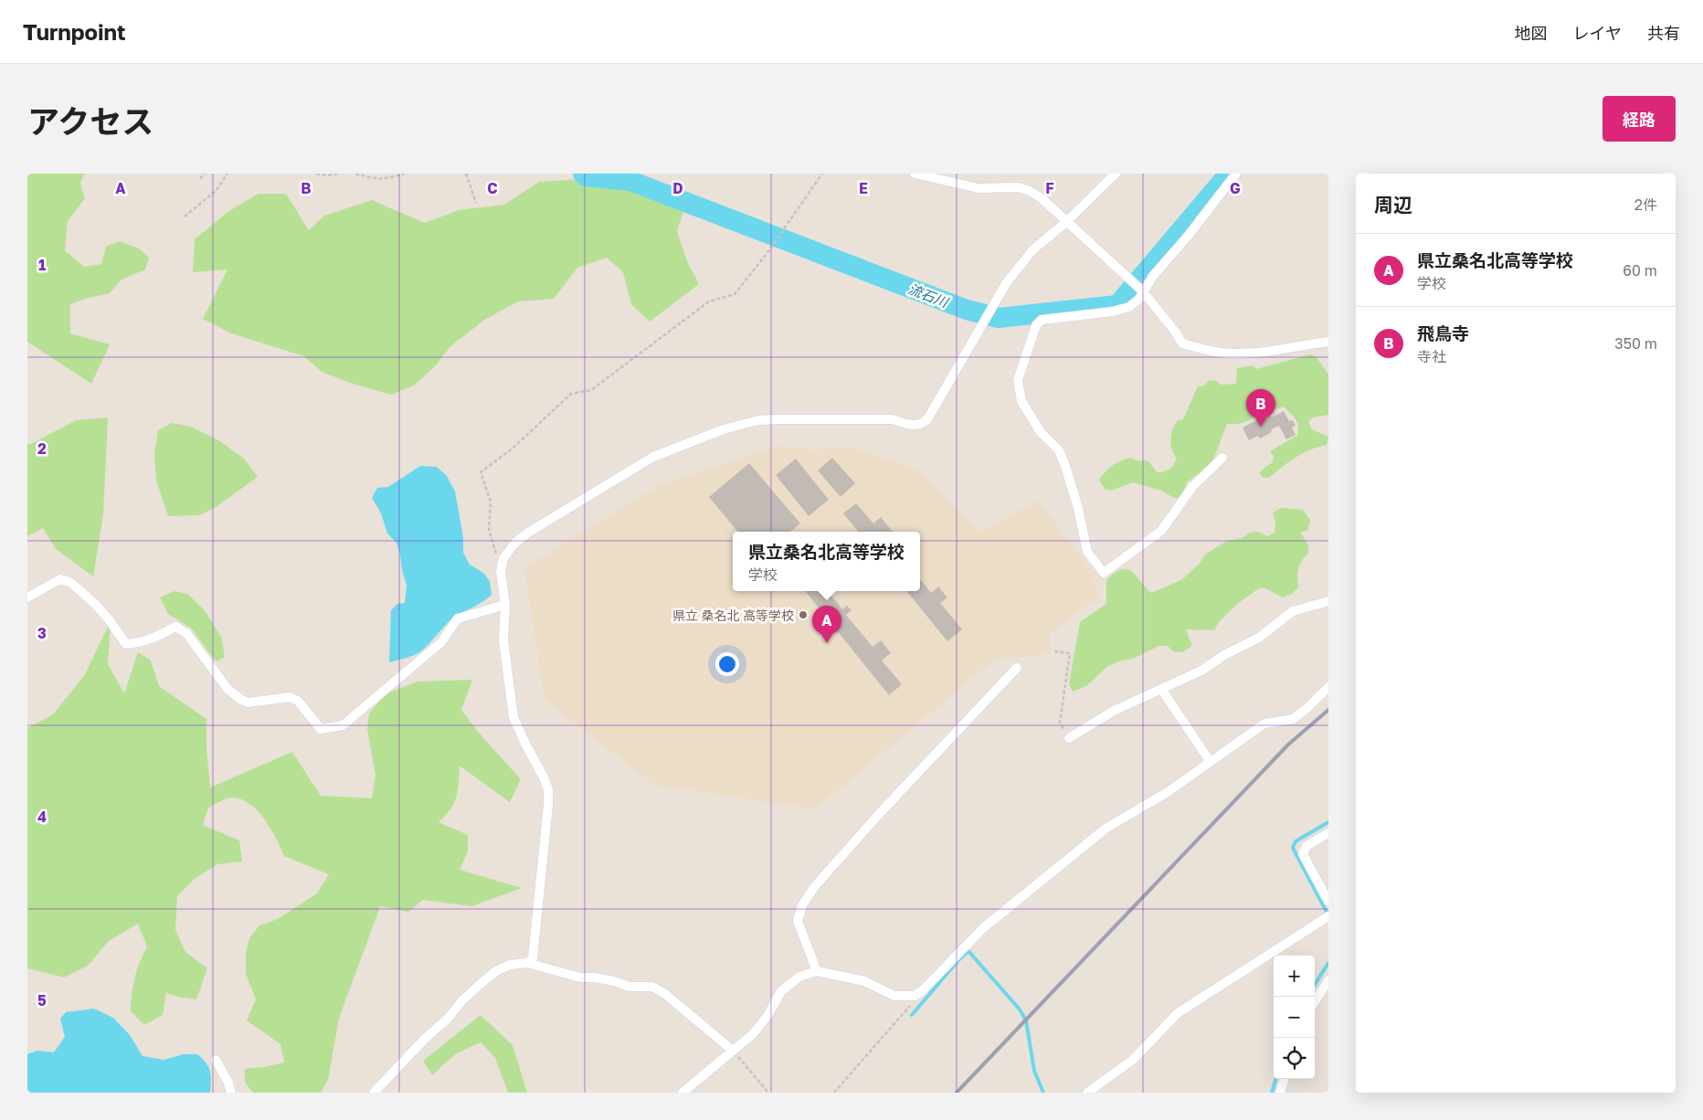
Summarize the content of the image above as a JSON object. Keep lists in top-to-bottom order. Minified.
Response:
{"water":["流石川"],"places":["県立 桑名北 高等学校"],"page":{"header":"Turnpoint","nav":["地図","レイヤ","共有"],"title":"アクセス","buttons":"経路","heading":["周辺","2件"],"list":[{"mark":"A","name":"県立桑名北高等学校","note":"学校","value":"60 m"},{"mark":"B","name":"飛鳥寺","note":"寺社","value":"350 m"}],"pins":["B","A"],"popup":["県立桑名北高等学校","学校"],"map_buttons":["+","−"]},"grid":{"columns":["A","B","C","D","E","F","G"],"rows":["1","2","3","4","5"]}}
